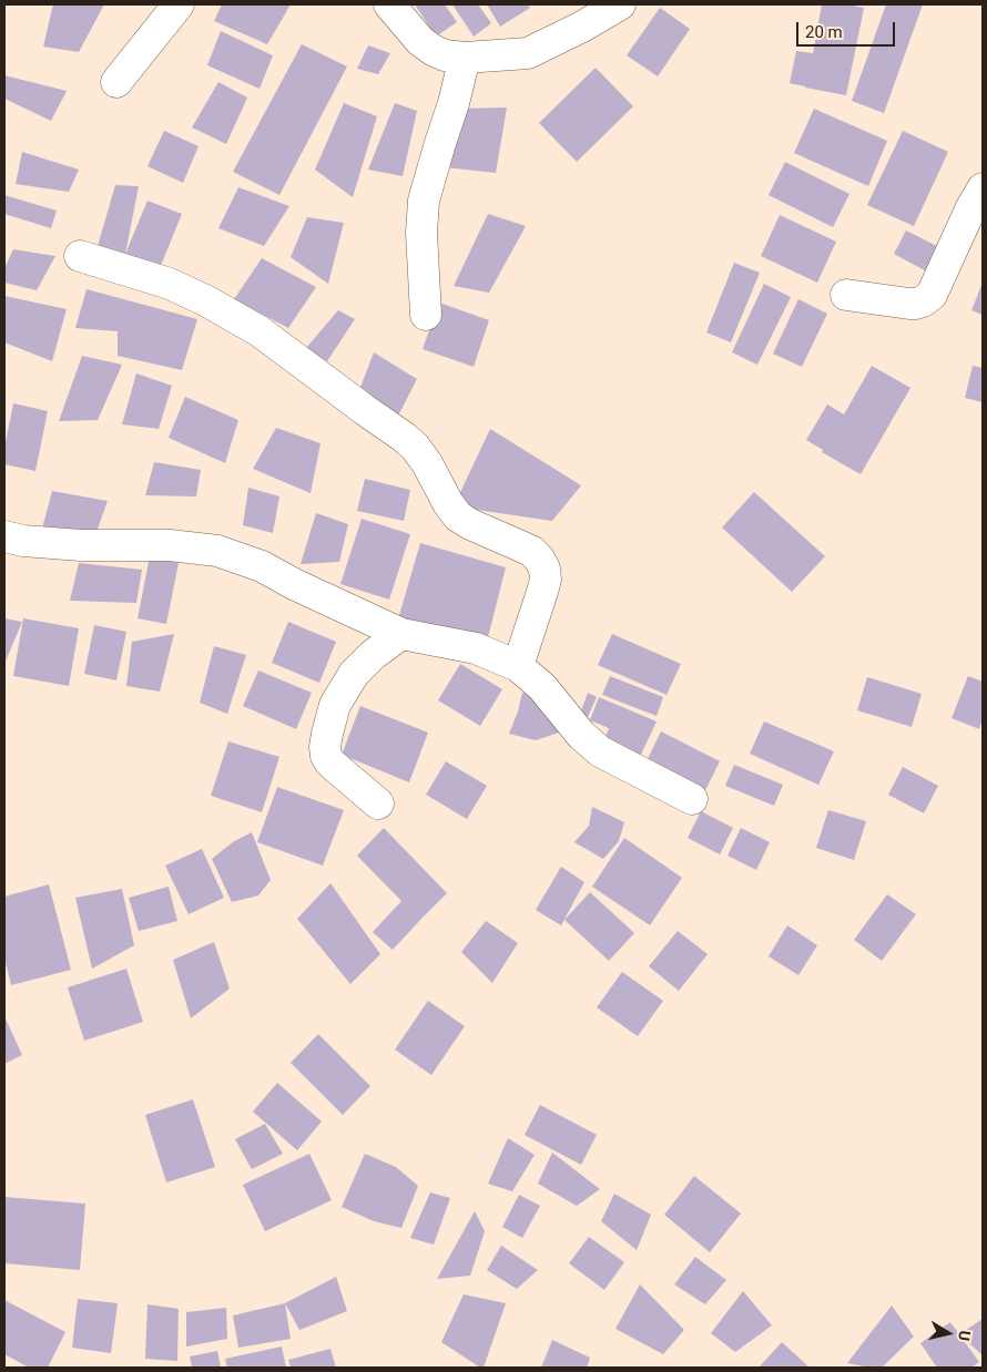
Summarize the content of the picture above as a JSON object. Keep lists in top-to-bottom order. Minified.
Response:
{"scale_bar":"20 m","north":"right"}
